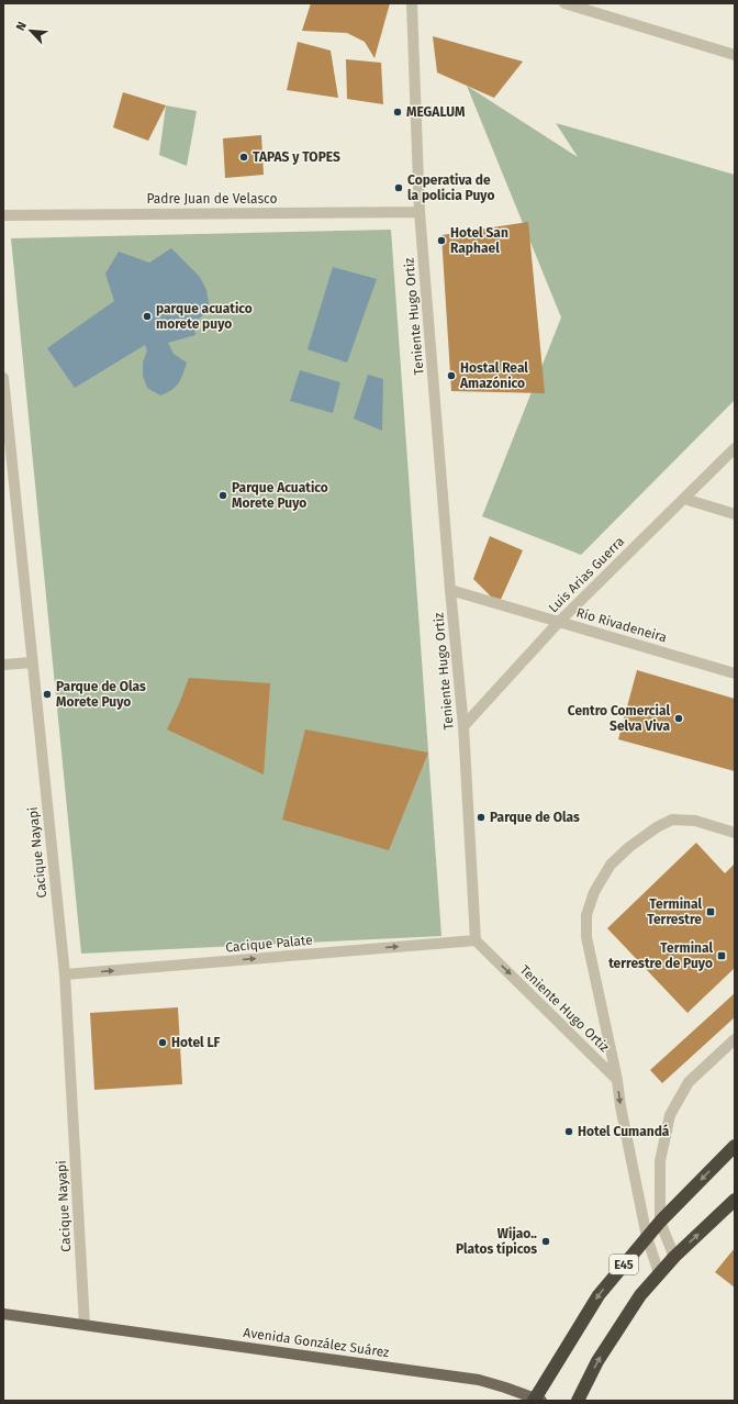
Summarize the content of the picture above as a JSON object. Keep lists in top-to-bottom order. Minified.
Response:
{"streets":{"highway":["E45"],"main road":["Avenida González Suárez"],"street":["Padre Juan de Velasco","Teniente Hugo Ortiz","Luis Arias Guerra","Río Rivadeneira","Cacique Nayapi","Cacique Palate"]},"crossings":[["Padre Juan de Velasco","Teniente Hugo Ortiz"],["Teniente Hugo Ortiz","Luis Arias Guerra"],["Teniente Hugo Ortiz","Río Rivadeneira"],["Teniente Hugo Ortiz","Cacique Palate"],["Luis Arias Guerra","Río Rivadeneira"],["Cacique Nayapi","Cacique Palate"],["Cacique Nayapi","Avenida González Suárez"],["E45","Avenida González Suárez"]],"one_way":["Cacique Palate"],"places":{"other":["MEGALUM","TAPAS y TOPES","Coperativa de la policia Puyo","Hotel San Raphael","parque acuatico morete puyo","Hostal Real Amazónico","Parque Acuatico Morete Puyo","Parque de Olas Morete Puyo","Centro Comercial Selva Viva","Parque de Olas","Hotel LF","Hotel Cumandá","Wijao.. Platos típicos"],"transit":["Terminal Terrestre","Terminal terrestre de Puyo"]},"north":"top left"}
